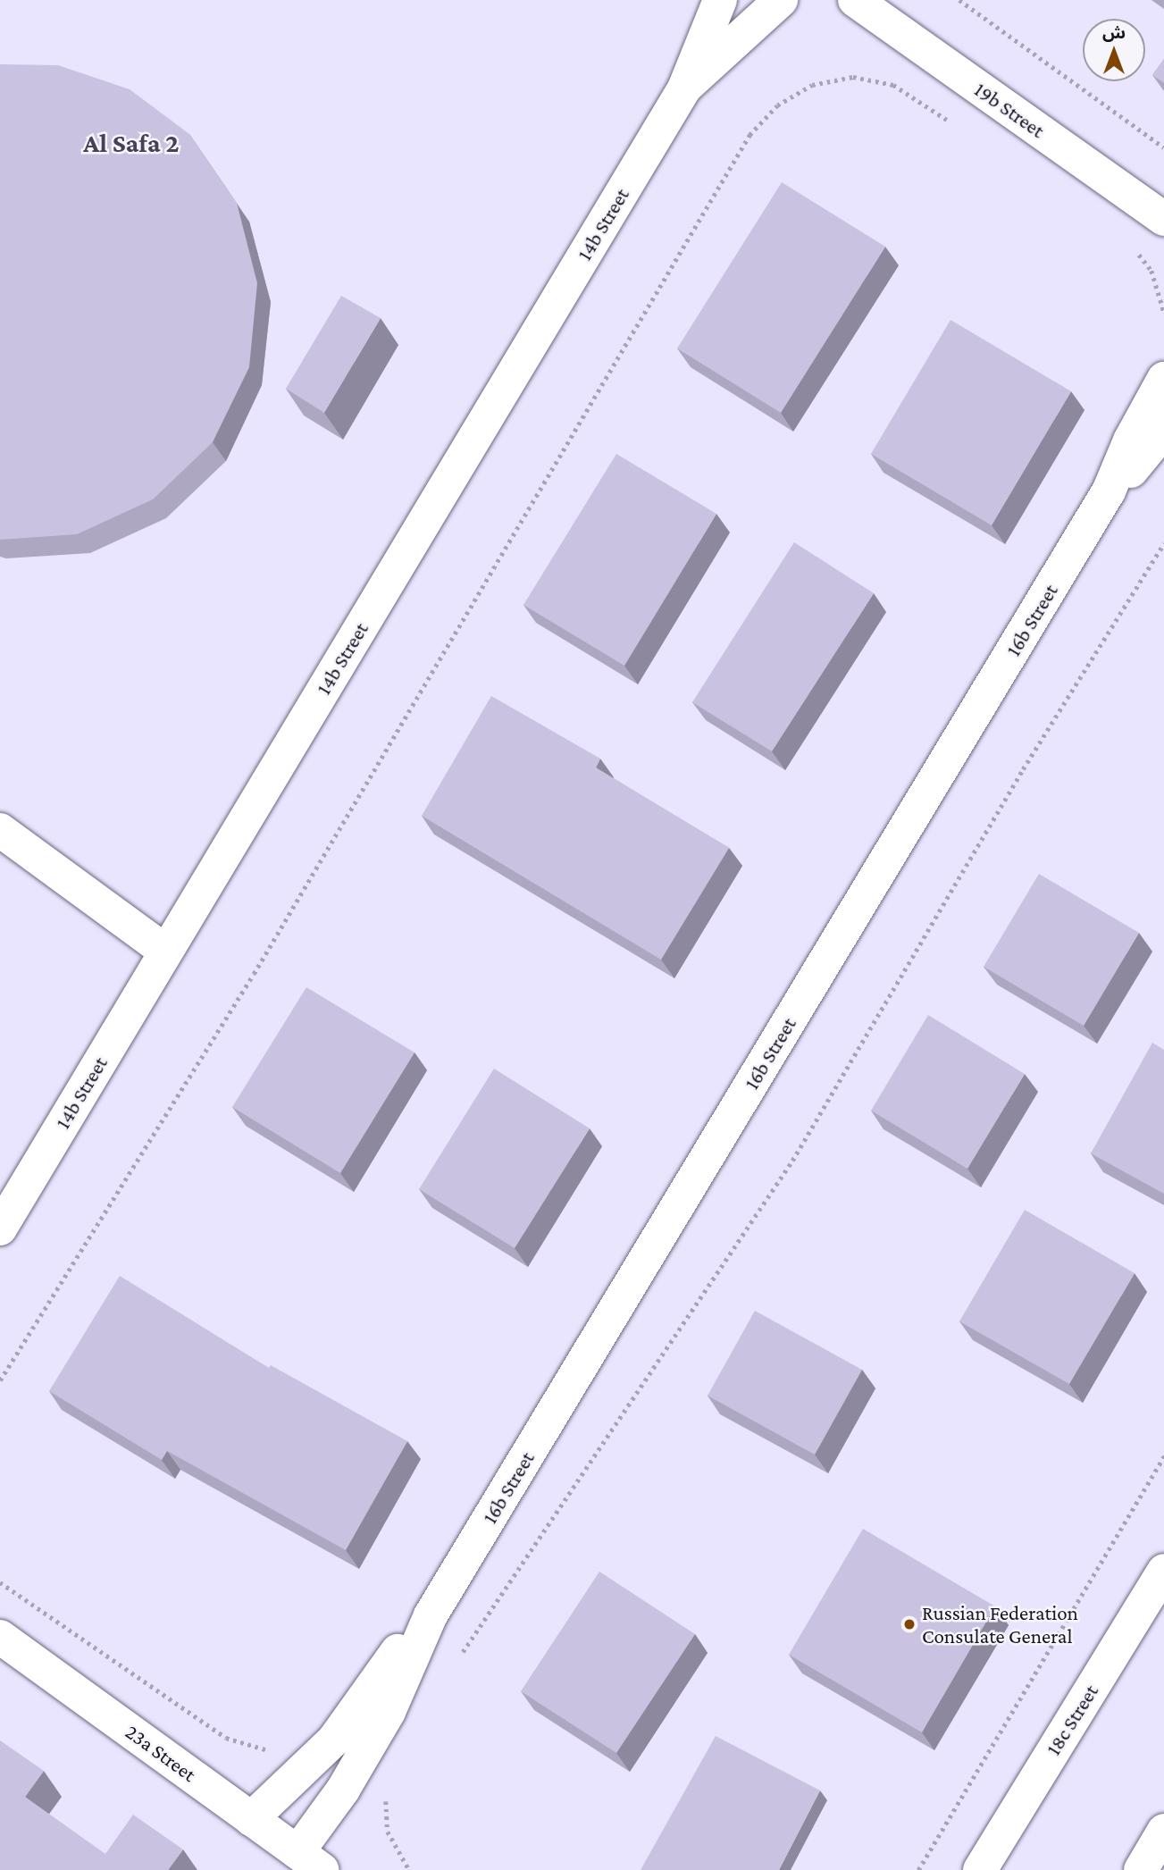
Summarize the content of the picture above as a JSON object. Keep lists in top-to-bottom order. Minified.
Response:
{"streets":{"street":["19b Street","14b Street","16b Street","18c Street","23a Street"]},"crossings":[["16b Street","23a Street"]],"districts":["Al Safa 2"],"places":["Russian Federation Consulate General"],"north":"top"}
